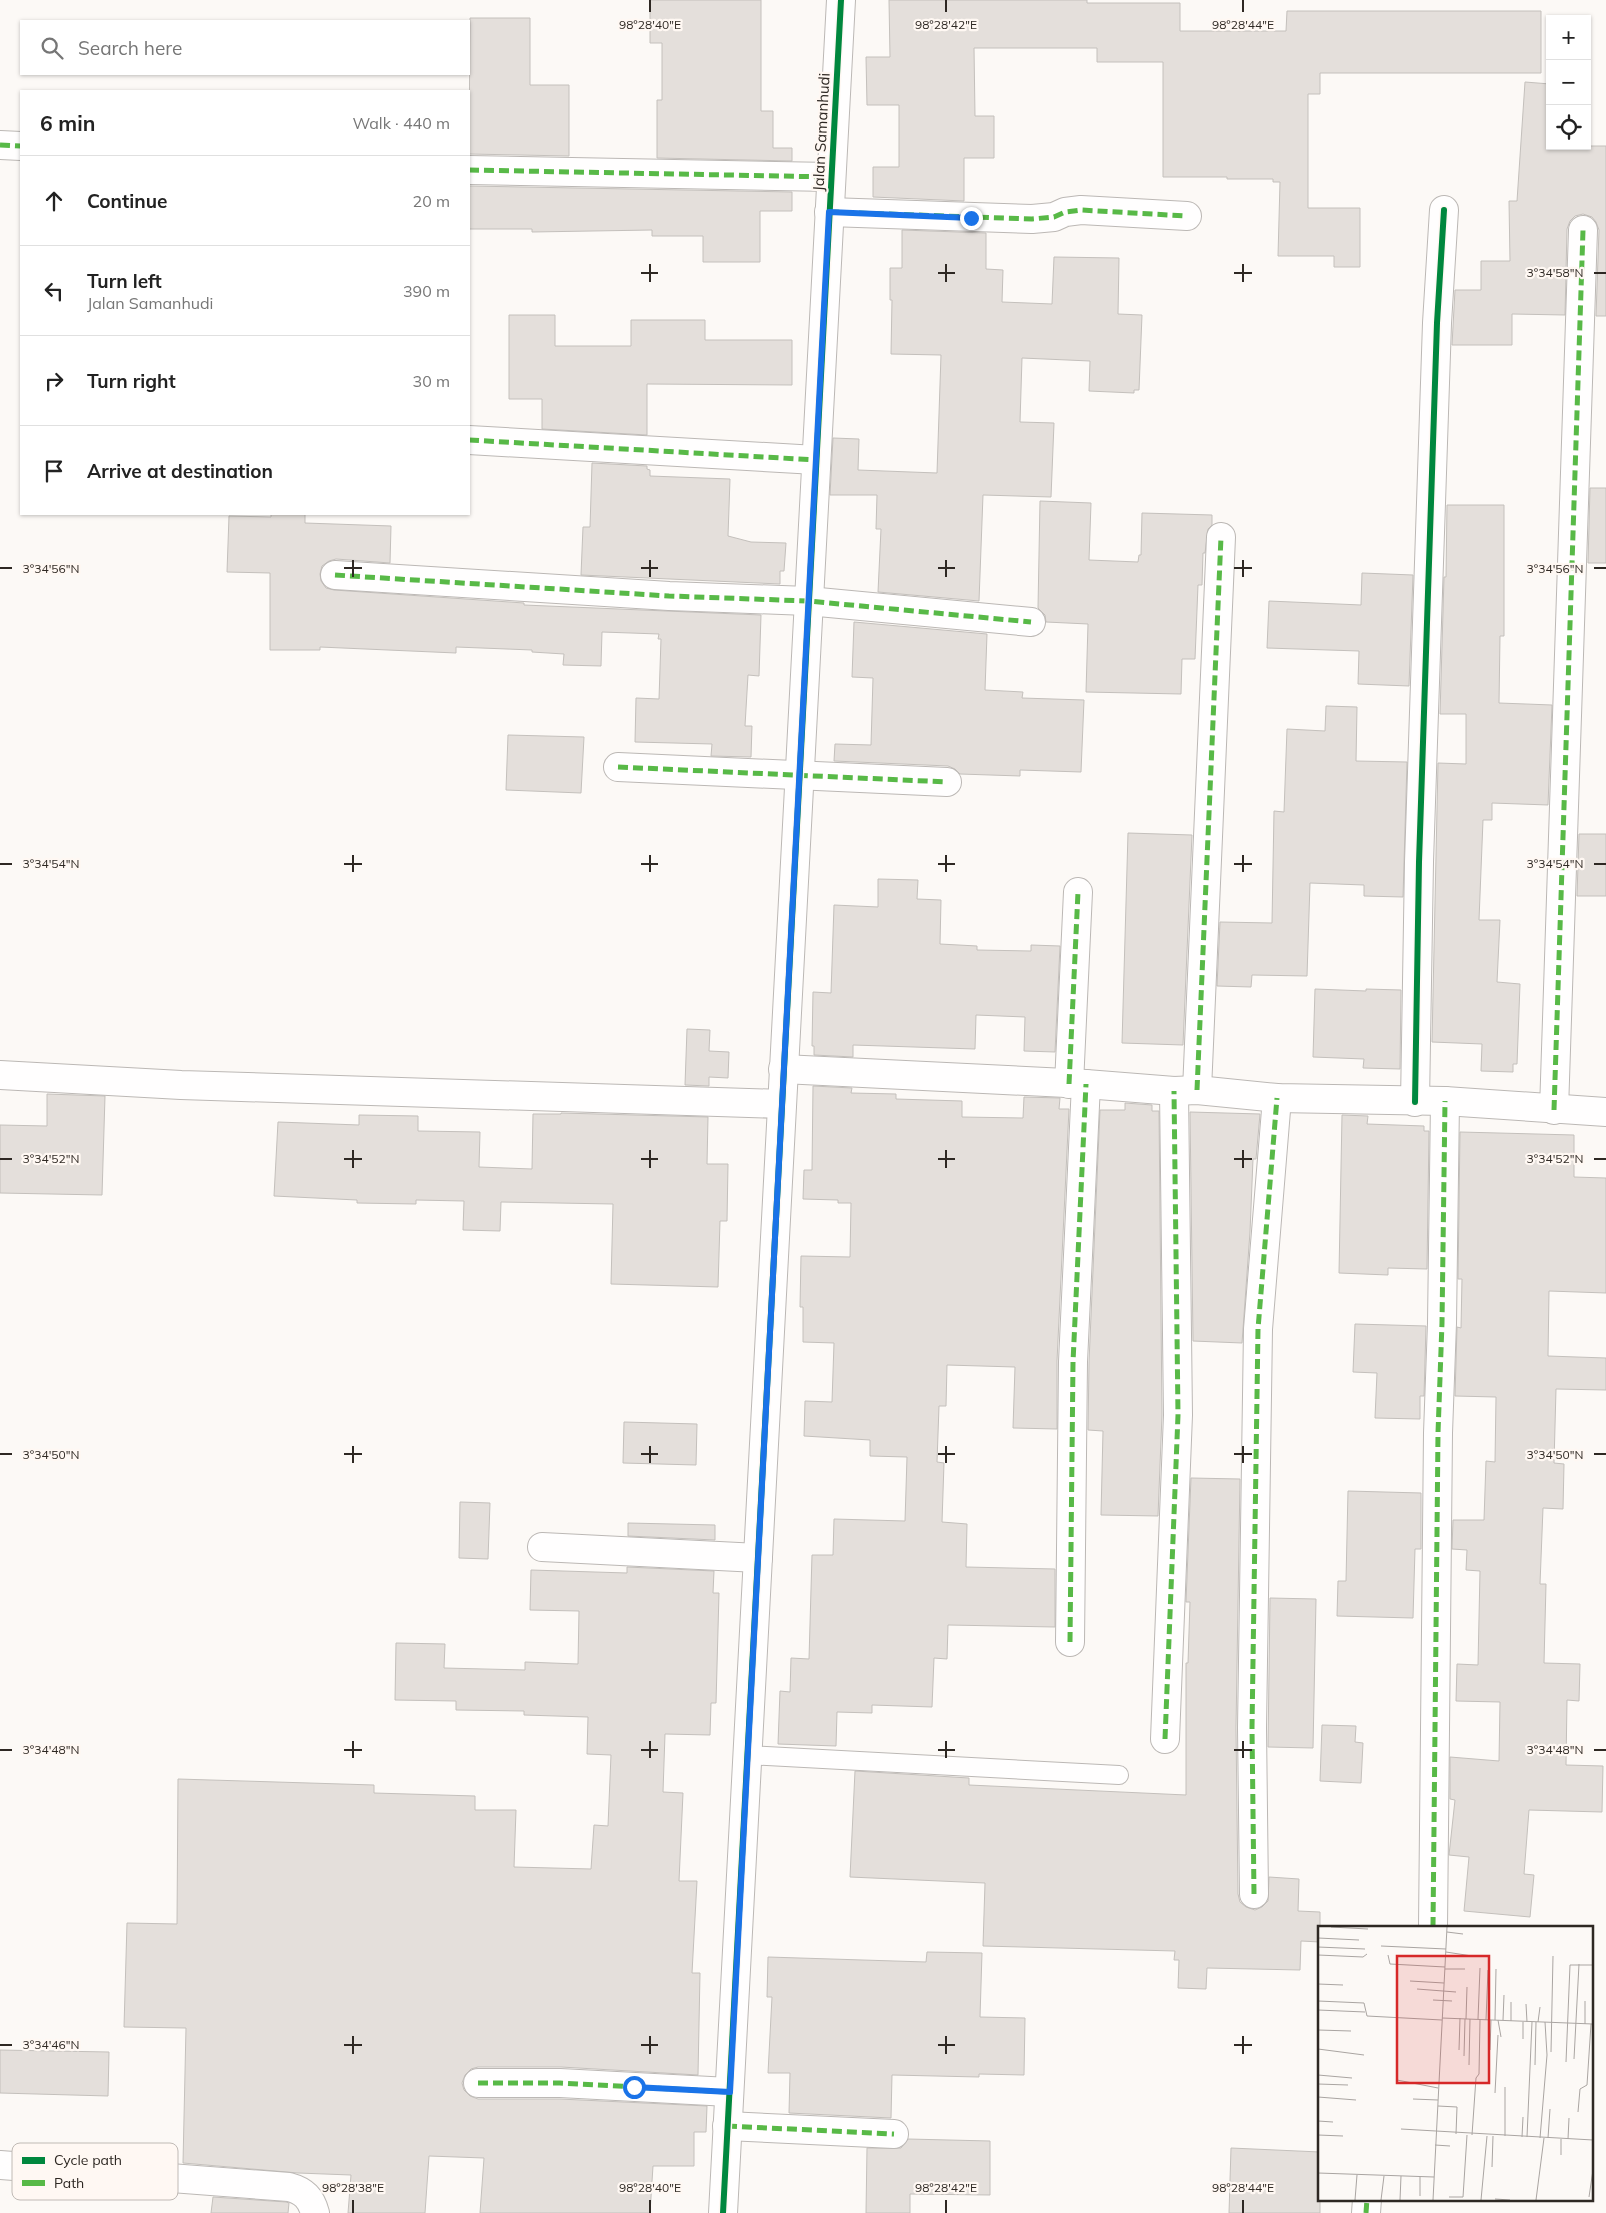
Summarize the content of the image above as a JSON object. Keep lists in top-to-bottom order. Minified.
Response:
{"streets":{"street":["Jalan Samanhudi"]},"legend":["Cycle path","Path"],"page":{"map_buttons":["+","−"],"search":"Search here","heading":["6 min","Walk · 440 m"],"list":[["Continue","20 m"],["Turn left","Jalan Samanhudi","390 m"],["Turn right","30 m"],"Arrive at destination"]},"coordinates":["98°28'40\"E","98°28'42\"E","98°28'44\"E","3°34'58\"N","3°34'56\"N","3°34'54\"N","3°34'52\"N","3°34'50\"N","3°34'48\"N","3°34'46\"N","98°28'38\"E"]}
